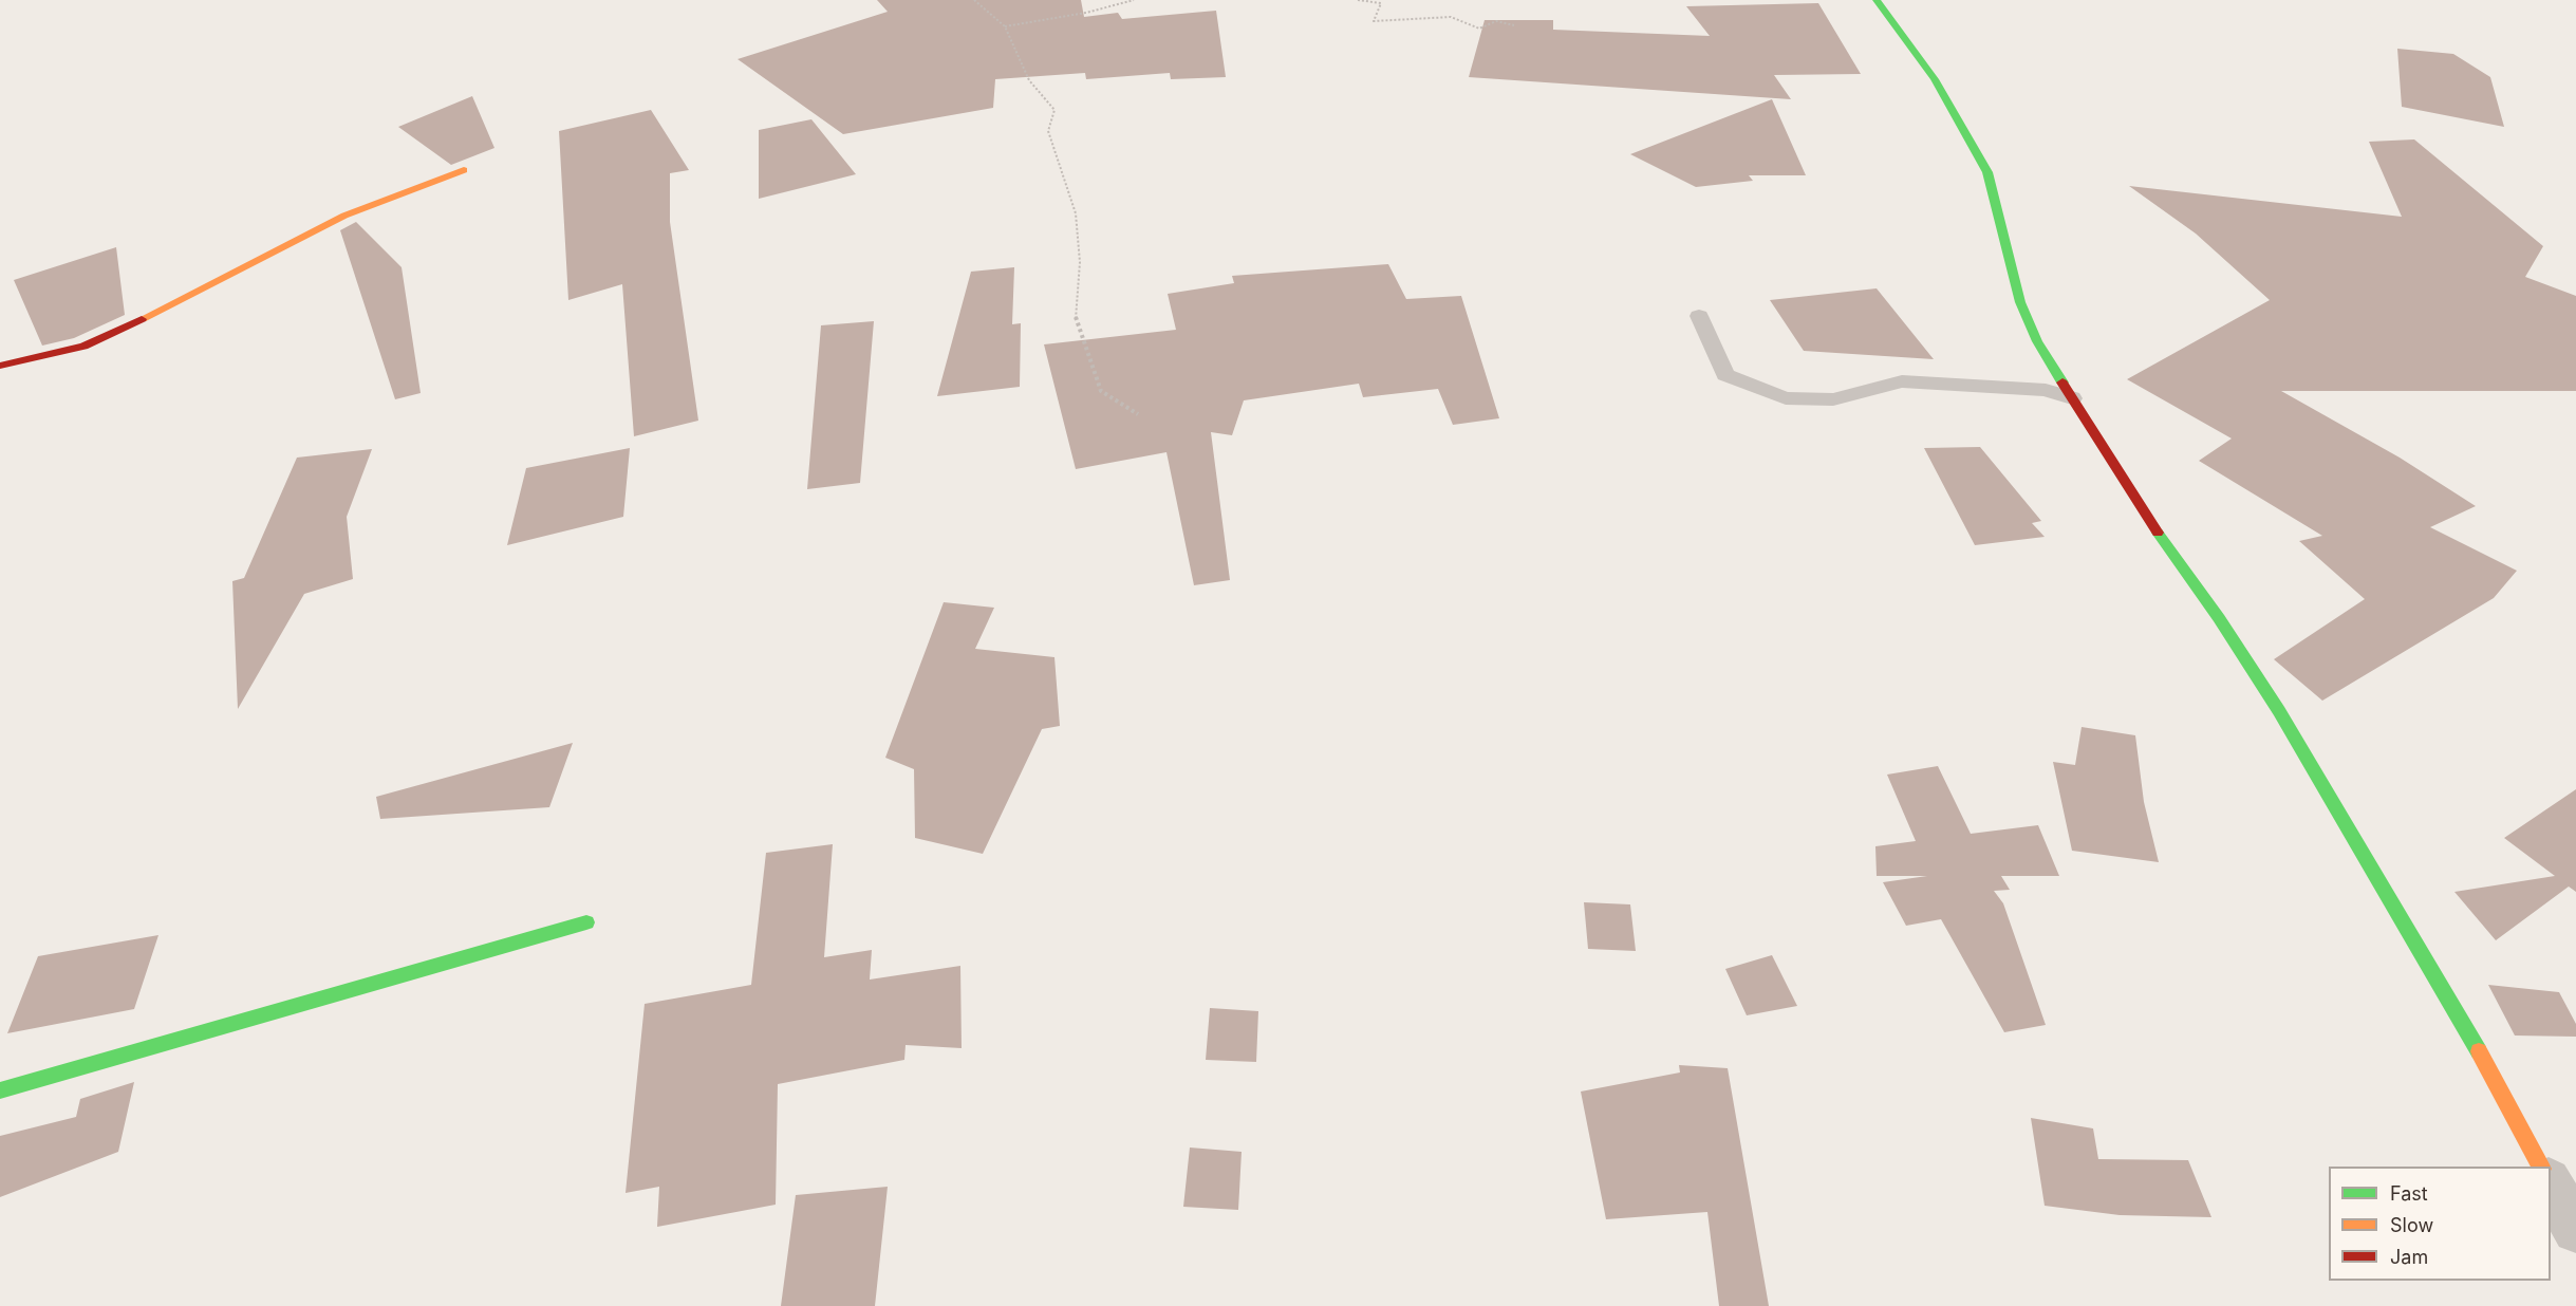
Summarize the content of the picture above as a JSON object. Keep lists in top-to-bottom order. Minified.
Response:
{"legend":["Fast","Slow","Jam"]}
